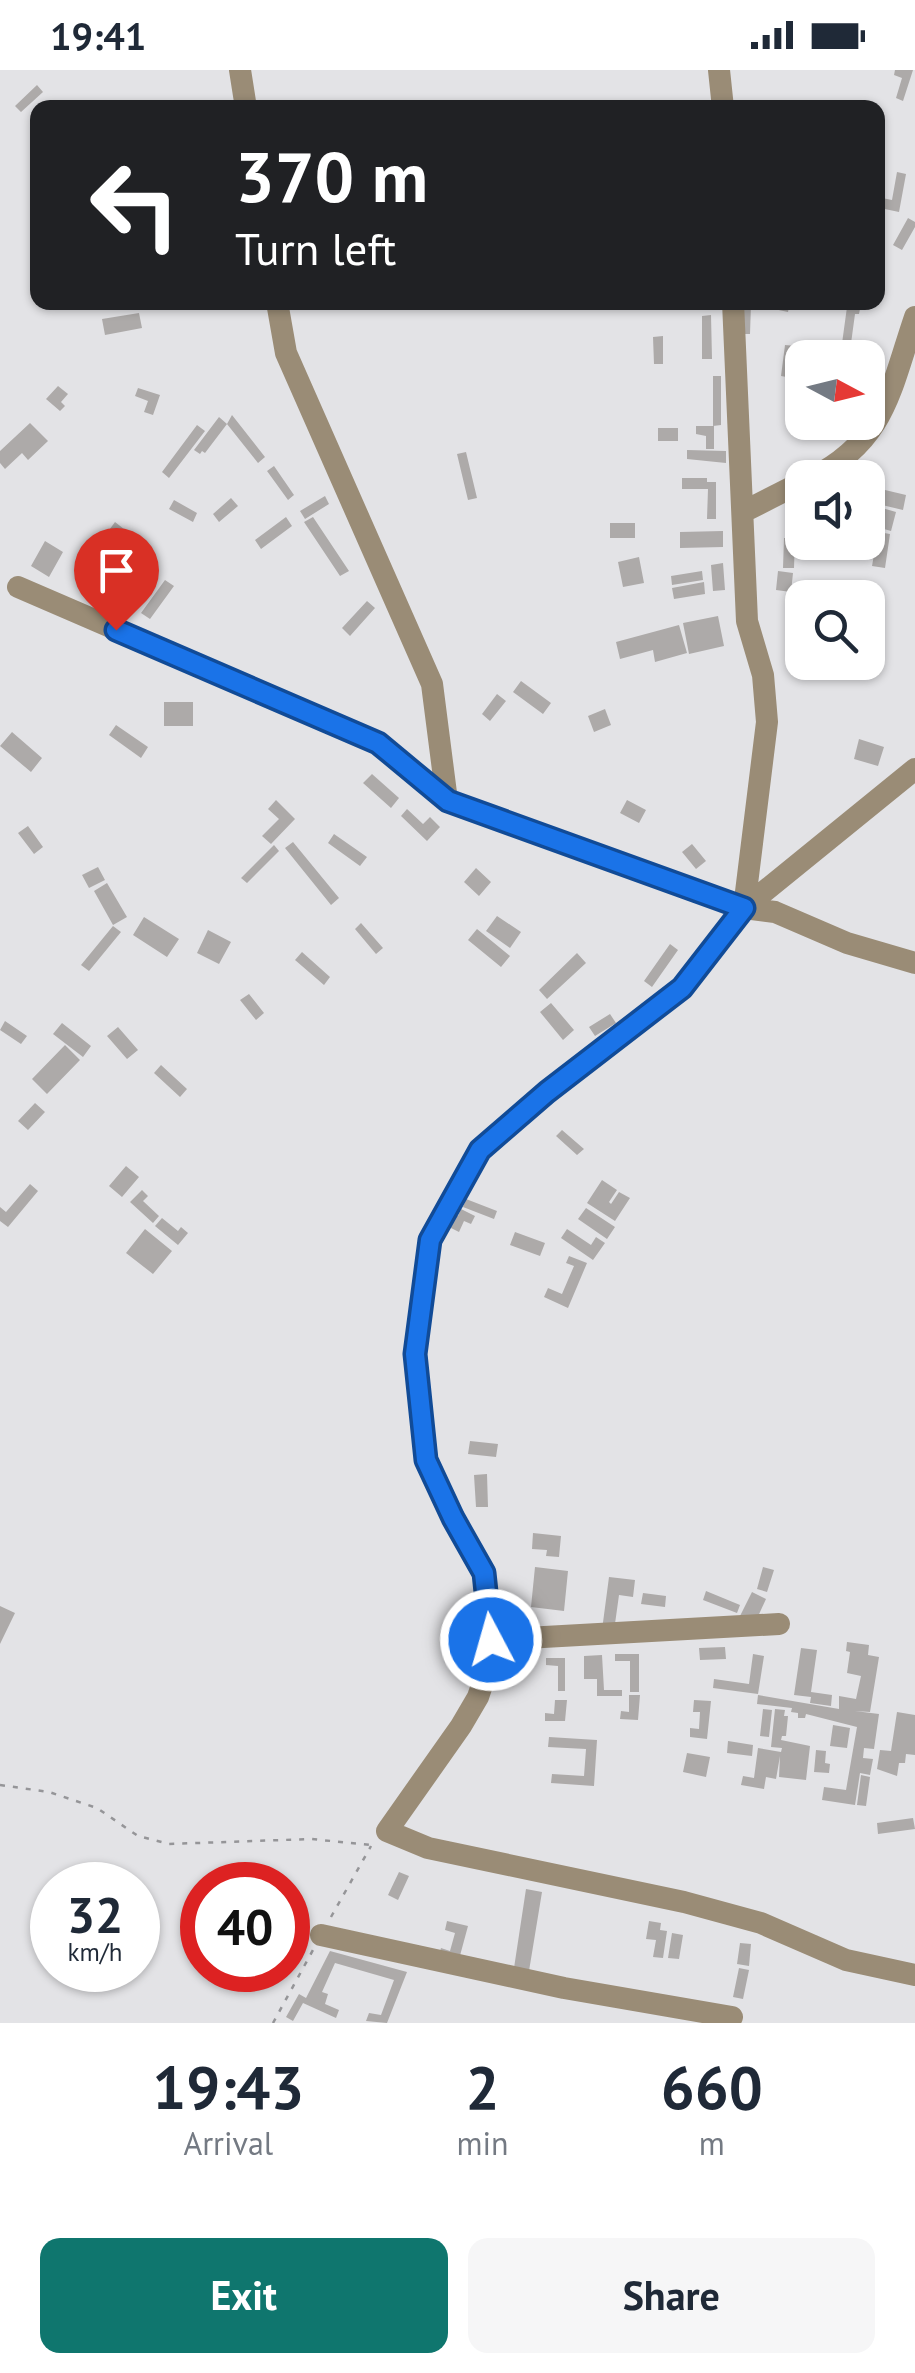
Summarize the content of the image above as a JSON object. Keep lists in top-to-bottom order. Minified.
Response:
{"north":"right","page":{"status":"19:41","turn":["370 m","Turn left"],"speed":"32 km/h","limit":"40","eta":["19:43","Arrival","2","min","660","m"],"buttons":["Exit","Share"]}}
